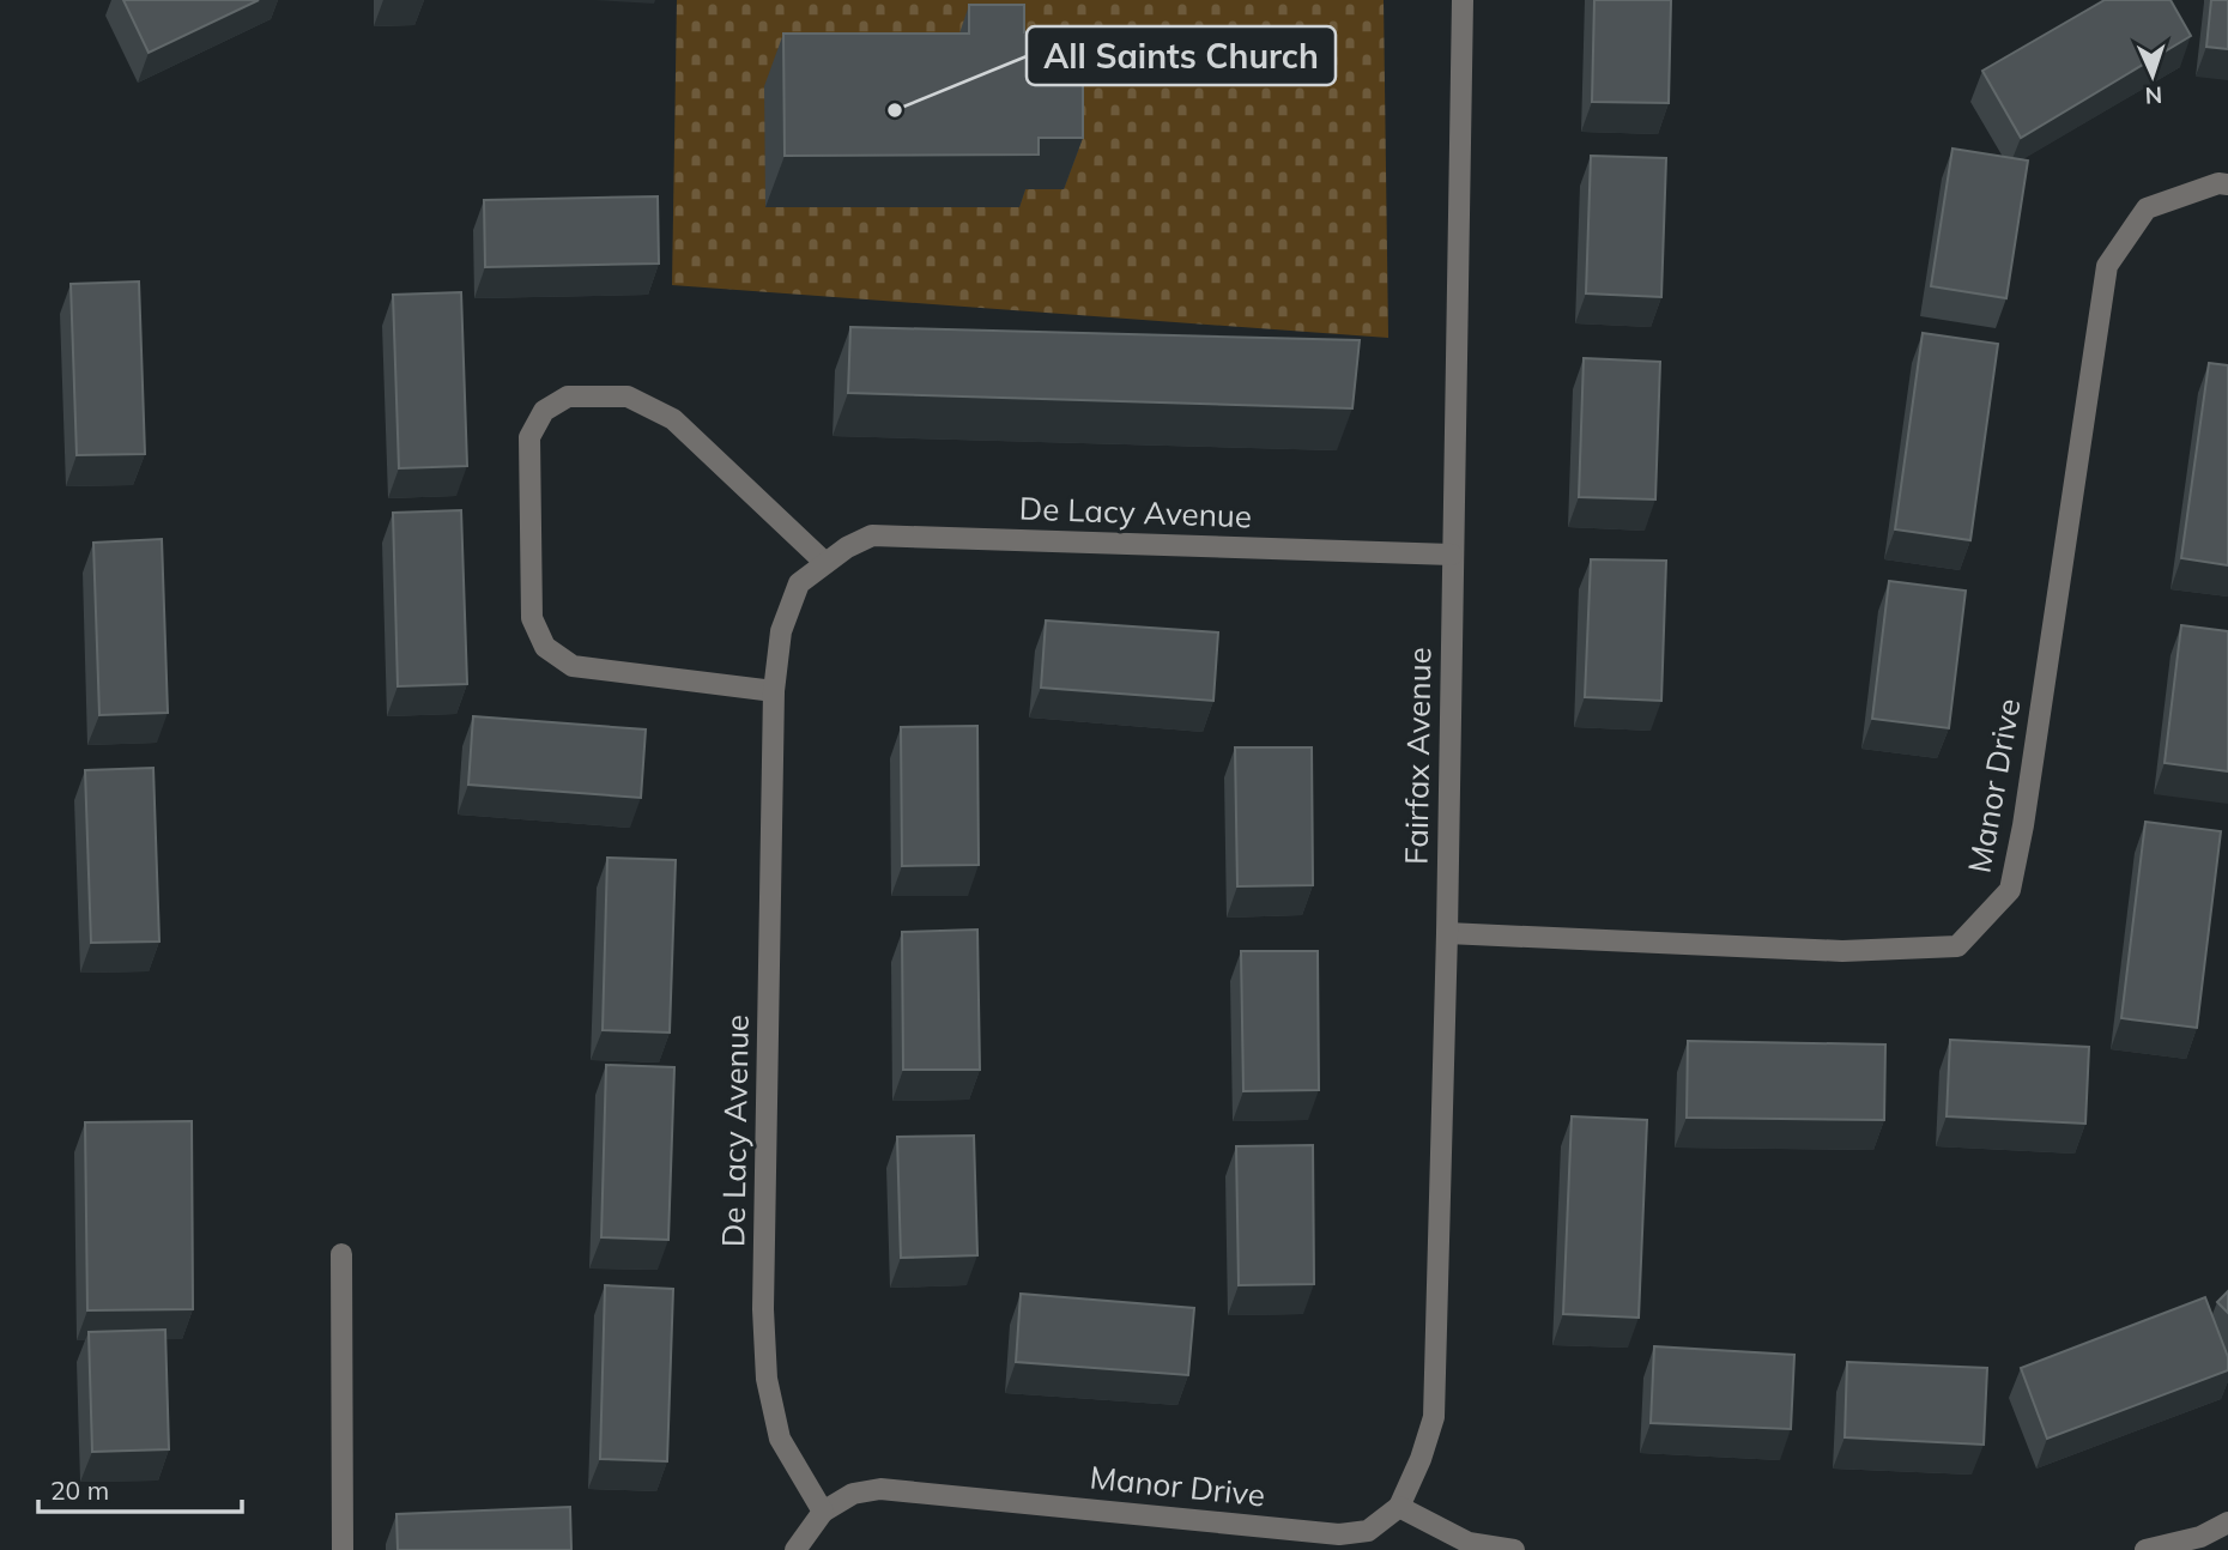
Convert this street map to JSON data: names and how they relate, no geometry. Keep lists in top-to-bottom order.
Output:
{
  "streets": {
    "street": ["De Lacy Avenue", "Fairfax Avenue", "Manor Drive"]
  },
  "crossings": [
    ["De Lacy Avenue", "Fairfax Avenue"],
    ["De Lacy Avenue", "Manor Drive"],
    ["Fairfax Avenue", "Manor Drive"]
  ],
  "places": ["All Saints Church"],
  "scale_bar": "20 m",
  "north": "bottom"
}
